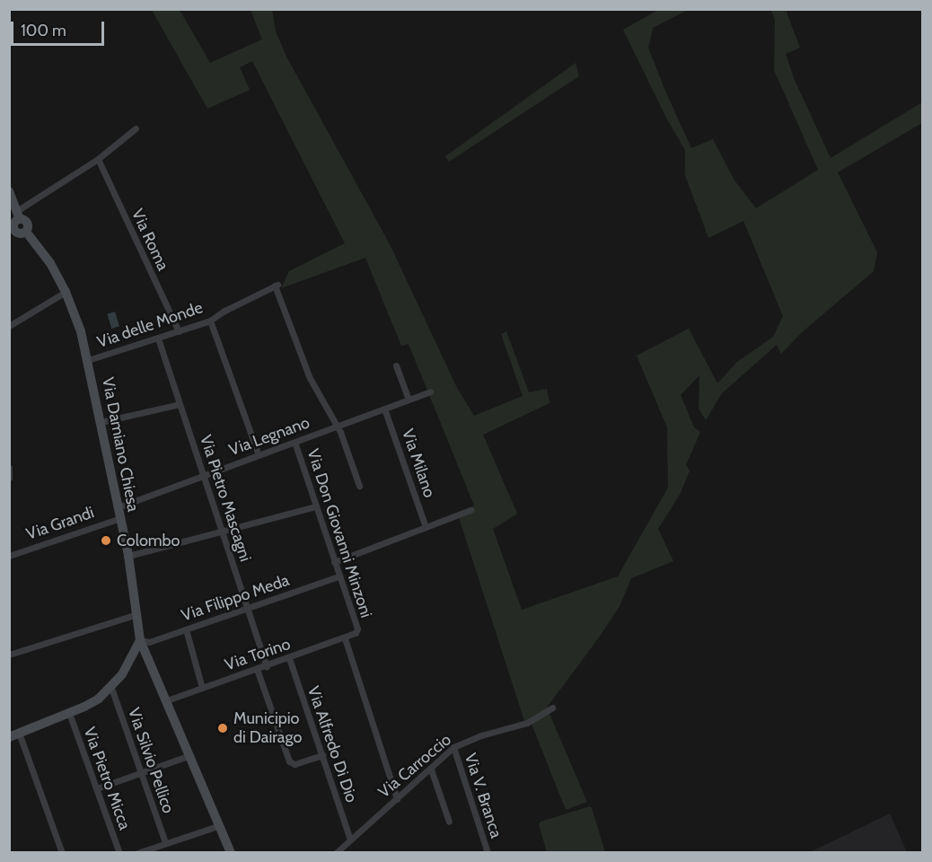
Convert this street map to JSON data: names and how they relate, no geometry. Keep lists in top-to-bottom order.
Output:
{
  "streets": {
    "street": [
      "Via Roma",
      "Via delle Monde",
      "Via Legnano",
      "Via Damiano Chiesa",
      "Via Milano",
      "Via Pietro Mascagni",
      "Via Grandi",
      "Via Don Giovanni Minzoni",
      "Via Filippo Meda",
      "Via Torino",
      "Via Alfredo Di Dio",
      "Via Silvio Pellico",
      "Via Carroccio",
      "Via Pietro Micca",
      "Via V. Branca"
    ]
  },
  "crossings": [
    ["Via Roma", "Via delle Monde"],
    ["Via delle Monde", "Via Legnano"],
    ["Via delle Monde", "Via Damiano Chiesa"],
    ["Via delle Monde", "Via Pietro Mascagni"],
    ["Via Legnano", "Via Damiano Chiesa"],
    ["Via Legnano", "Via Milano"],
    ["Via Legnano", "Via Pietro Mascagni"],
    ["Via Legnano", "Via Don Giovanni Minzoni"],
    ["Via Damiano Chiesa", "Via Grandi"],
    ["Via Damiano Chiesa", "Via Filippo Meda"],
    ["Via Damiano Chiesa", "Via Torino"],
    ["Via Pietro Mascagni", "Via Filippo Meda"],
    ["Via Pietro Mascagni", "Via Torino"],
    ["Via Don Giovanni Minzoni", "Via Filippo Meda"],
    ["Via Don Giovanni Minzoni", "Via Torino"],
    ["Via Torino", "Via Alfredo Di Dio"],
    ["Via Alfredo Di Dio", "Via Carroccio"],
    ["Via Carroccio", "Via V. Branca"]
  ],
  "places": ["Colombo", "Municipio di Dairago"],
  "scale_bar": "100 m"
}
